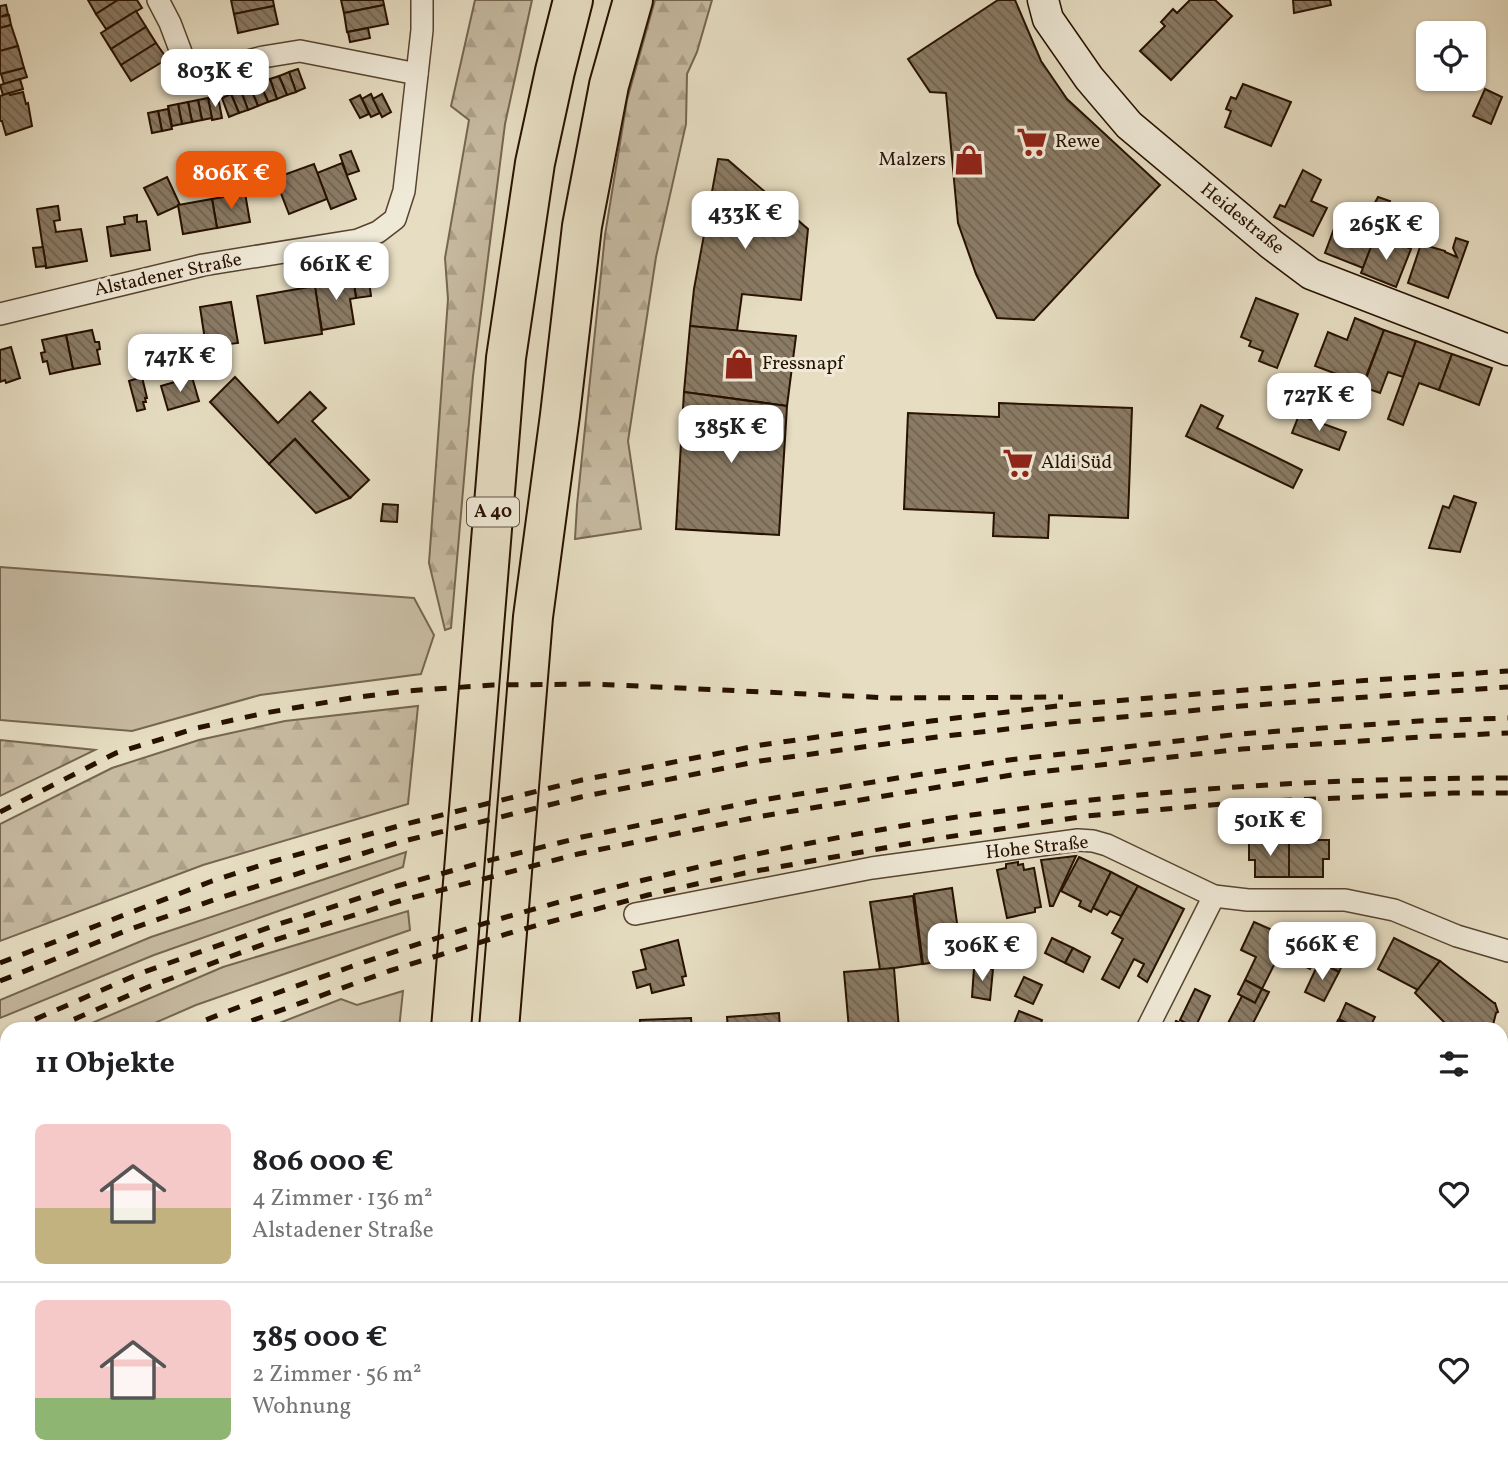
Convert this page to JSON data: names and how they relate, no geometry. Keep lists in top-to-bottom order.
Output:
{
  "streets": {
    "highway": ["A 40"],
    "street": ["Heidestraße", "Alstadener Straße", "Hohe Straße"]
  },
  "places": {
    "supermarket": ["Rewe", "Aldi Süd"],
    "shop": ["Malzers", "Fressnapf"]
  },
  "page": {
    "price": [
      "803K €",
      "806K €",
      "433K €",
      "265K €",
      "661K €",
      "747K €",
      "727K €",
      "385K €",
      "501K €",
      "566K €",
      "306K €"
    ],
    "heading": "11 Objekte",
    "list": [
      {
        "name": "806 000 €",
        "note": "4 Zimmer · 136 m² · Alstadener Straße"
      },
      {
        "name": "385 000 €",
        "note": "2 Zimmer · 56 m² · Wohnung"
      }
    ]
  }
}
